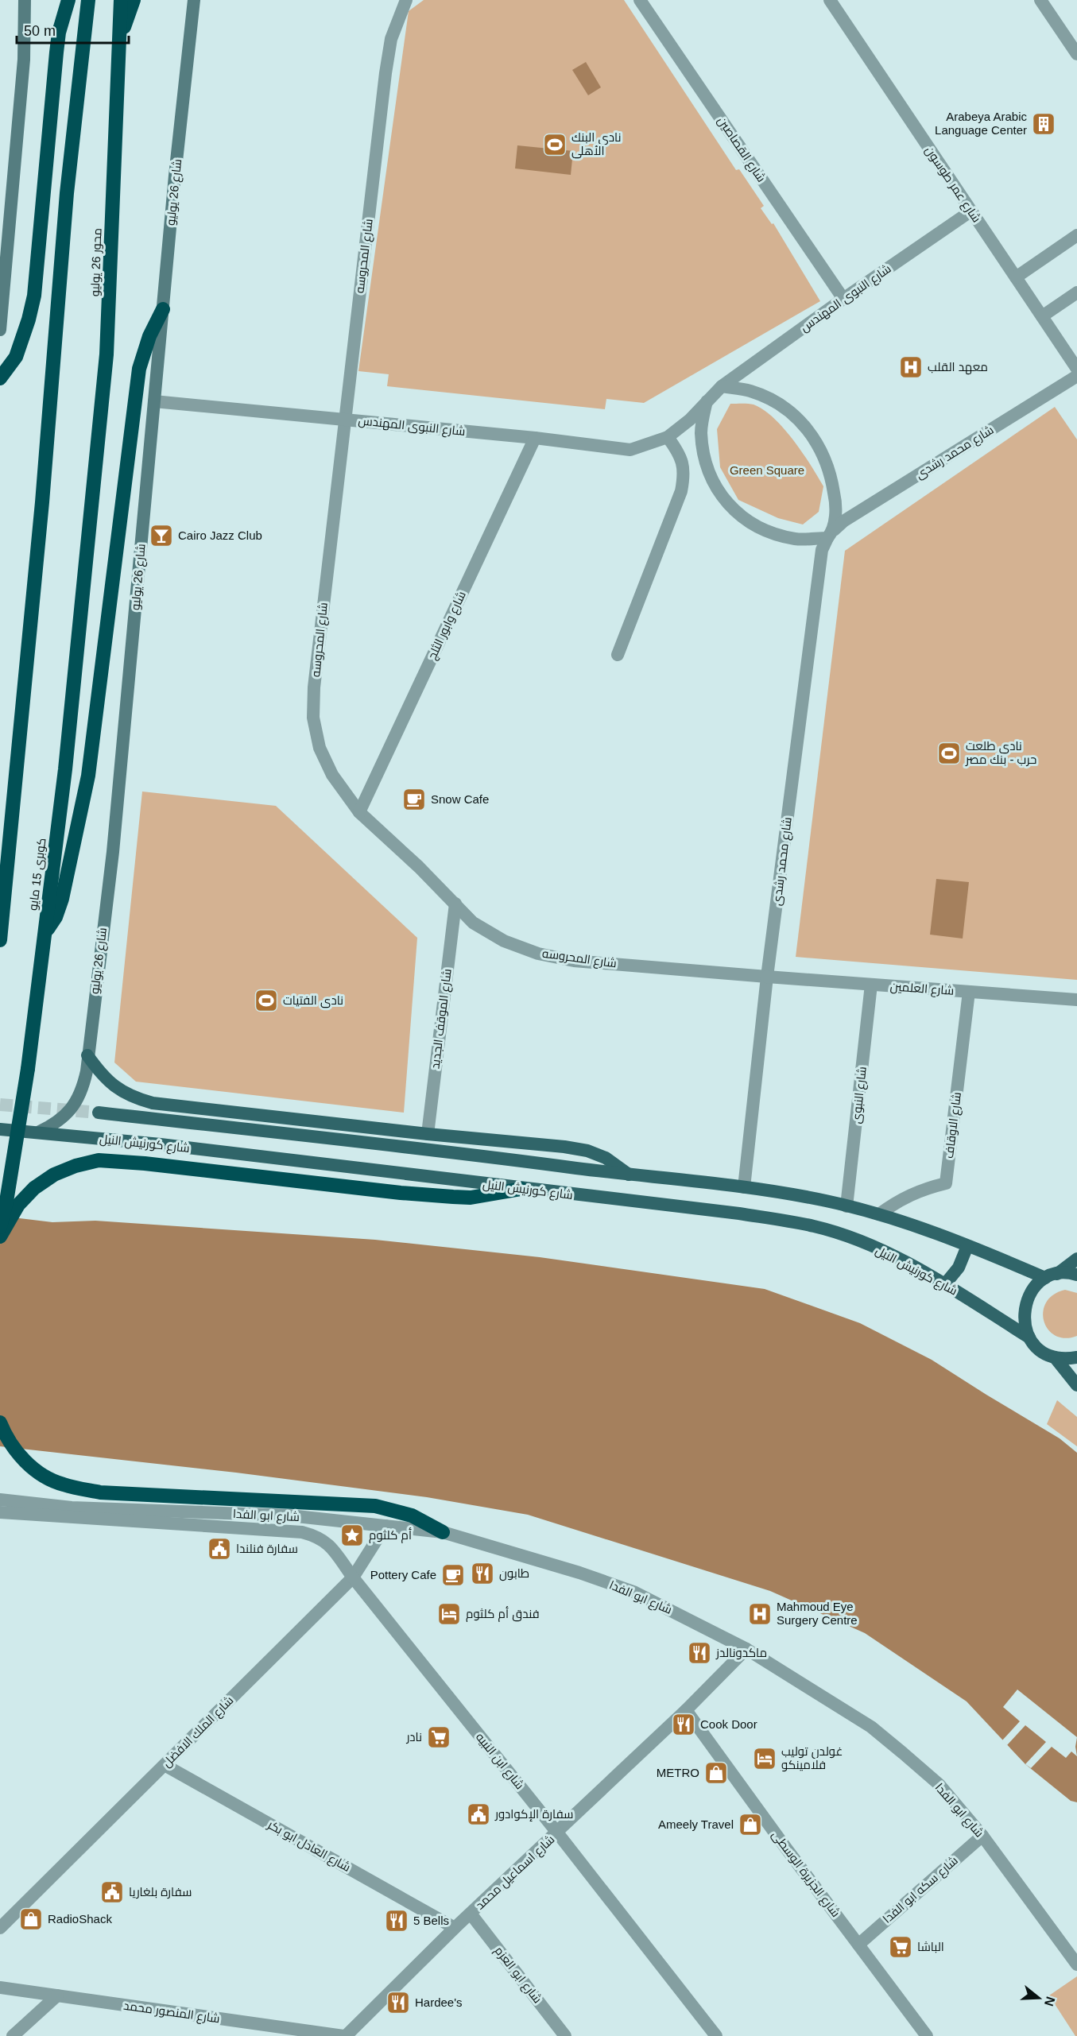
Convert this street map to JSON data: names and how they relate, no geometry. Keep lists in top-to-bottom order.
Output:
{
  "streets": {
    "highway": ["محور 26 يوليو", "كوبرى 15 مايو"],
    "main road": ["شارع 26 يوليو", "شارع كورنيش النيل"],
    "street": [
      "شارع القصاصين",
      "شارع عمر طوسون",
      "شارع المحروسه",
      "شارع النبوى المهندس",
      "شارع محمد رشدى",
      "شارع وابور الثلج",
      "شارع العلمين",
      "شارع الموقف الجديد",
      "شارع النبوى",
      "شارع الاوقاف",
      "شارع ابو الفدا",
      "شارع الملك الافضل",
      "شارع ابن النبيه",
      "شارع العادل ابو بكر",
      "شارع اسماعيل محمد",
      "شارع الجزيرة الوسطى",
      "شارع سكه ابو الفدا",
      "شارع ابو العزم",
      "شارع المنصور محمد"
    ]
  },
  "crossings": [
    ["شارع القصاصين", "شارع النبوى المهندس"],
    ["شارع عمر طوسون", "شارع النبوى المهندس"],
    ["شارع 26 يوليو", "شارع النبوى المهندس"],
    ["شارع 26 يوليو", "شارع كورنيش النيل"],
    ["شارع المحروسه", "شارع النبوى المهندس"],
    ["شارع المحروسه", "شارع محمد رشدى"],
    ["شارع المحروسه", "شارع وابور الثلج"],
    ["شارع المحروسه", "شارع العلمين"],
    ["شارع المحروسه", "شارع الموقف الجديد"],
    ["محور 26 يوليو", "كوبرى 15 مايو"],
    ["شارع النبوى المهندس", "شارع محمد رشدى"],
    ["شارع النبوى المهندس", "شارع وابور الثلج"],
    ["شارع محمد رشدى", "شارع العلمين"],
    ["شارع محمد رشدى", "شارع كورنيش النيل"],
    ["شارع العلمين", "شارع النبوى"],
    ["شارع العلمين", "شارع الاوقاف"],
    ["شارع النبوى", "شارع كورنيش النيل"],
    ["شارع الاوقاف", "شارع كورنيش النيل"],
    ["شارع ابو الفدا", "شارع الملك الافضل"],
    ["شارع ابو الفدا", "شارع ابن النبيه"],
    ["شارع ابو الفدا", "شارع اسماعيل محمد"],
    ["شارع ابو الفدا", "شارع سكه ابو الفدا"],
    ["شارع الملك الافضل", "شارع ابن النبيه"],
    ["شارع الملك الافضل", "شارع العادل ابو بكر"],
    ["شارع ابن النبيه", "شارع اسماعيل محمد"],
    ["شارع العادل ابو بكر", "شارع اسماعيل محمد"],
    ["شارع اسماعيل محمد", "شارع الجزيرة الوسطى"],
    ["شارع اسماعيل محمد", "شارع ابو العزم"],
    ["شارع اسماعيل محمد", "شارع المنصور محمد"],
    ["شارع الجزيرة الوسطى", "شارع سكه ابو الفدا"]
  ],
  "parks": ["Green Square"],
  "places": {
    "building": ["Arabeya Arabic Language Center"],
    "sports": ["نادى البنك الأهلى", "نادى طلعت حرب - بنك مصر", "نادى الفتيات"],
    "hospital": ["معهد القلب", "Mahmoud Eye Surgery Centre"],
    "bar": ["Cairo Jazz Club"],
    "cafe": ["Snow Cafe", "Pottery Cafe"],
    "place": ["أم كلثوم"],
    "public building": ["سفارة فنلندا", "سفارة الإكوادور", "سفارة بلغاريا"],
    "restaurant": [
      "طابون",
      "ماكدونالدز",
      "Cook Door",
      "5 Bells",
      "Hardee's"
    ],
    "hotel": ["فندق أم كلثوم", "غولدن توليب فلامينكو"],
    "supermarket": ["نادر", "الباشا"],
    "shop": ["METRO", "Ameely Travel", "RadioShack"]
  },
  "scale_bar": "50 m",
  "north": "right"
}
